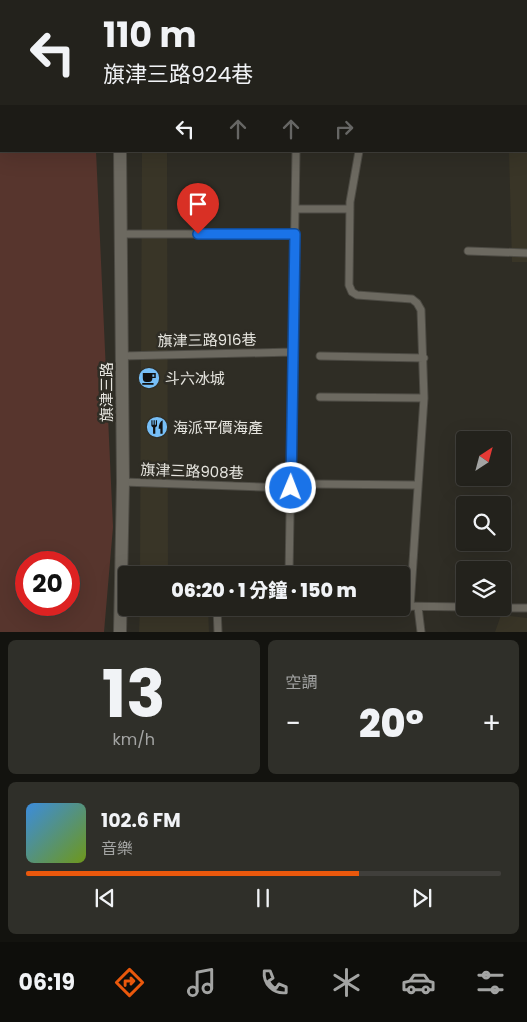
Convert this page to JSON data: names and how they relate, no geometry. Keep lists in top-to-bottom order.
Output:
{
  "streets": {
    "street": ["旗津三路"],
    "lane": ["旗津三路916巷", "旗津三路908巷"]
  },
  "crossings": [
    ["旗津三路916巷", "旗津三路"],
    ["旗津三路", "旗津三路908巷"]
  ],
  "places": {
    "cafe": ["斗六冰城"],
    "restaurant": ["海派平價海產"]
  },
  "north": "top right",
  "page": {
    "turn": ["110 m", "旗津三路924巷"],
    "limit": "20",
    "trip": "06:20 · 1 分鐘 · 150 m",
    "tile": [
      ["13", "km/h"],
      "空調"
    ],
    "heat": ["−", "20°", "+"],
    "song": ["102.6 FM", "音樂"],
    "tabs": "06:19"
  }
}
